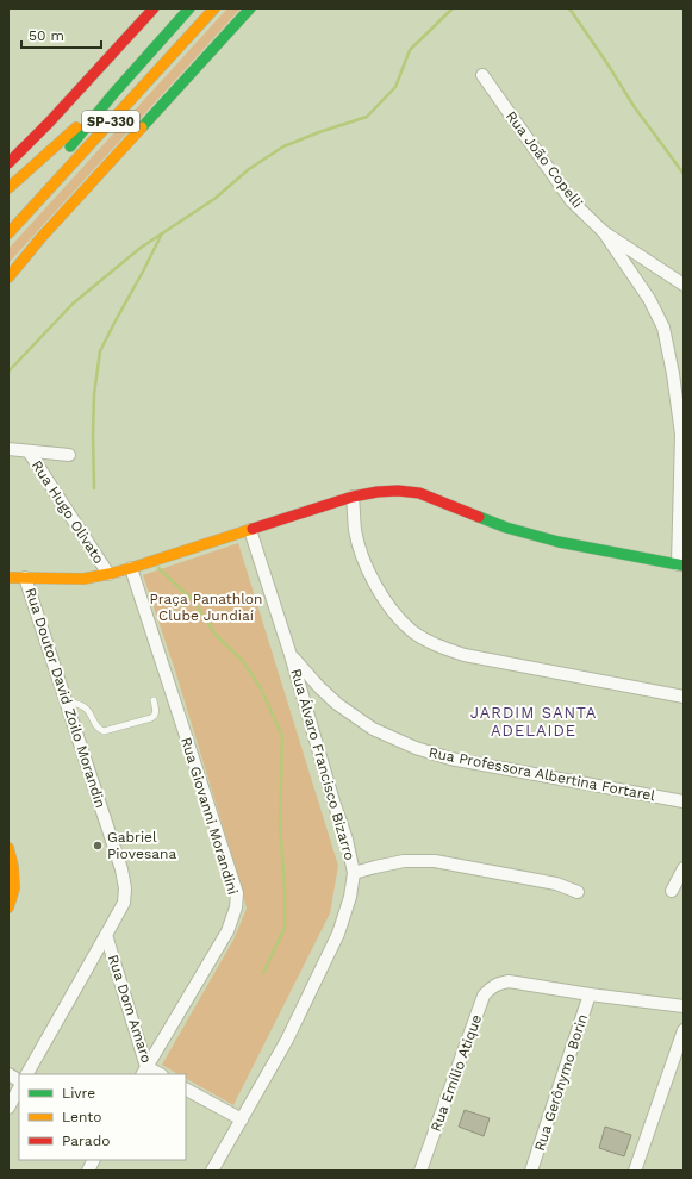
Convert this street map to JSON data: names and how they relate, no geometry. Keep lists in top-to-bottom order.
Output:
{
  "streets": {
    "main road": ["SP-330"],
    "street": [
      "Rua João Copelli",
      "Rua Hugo Olivato",
      "Rua Doutor David Zoilo Morandin",
      "Rua Álvaro Francisco Bizarro",
      "Rua Professora Albertina Fortarel",
      "Rua Giovanni Morandini",
      "Rua Dom Amaro",
      "Rua Emílio Atique",
      "Rua Gerônymo Borin"
    ]
  },
  "crossings": [
    ["Rua Doutor David Zoilo Morandin", "Rua Dom Amaro"],
    ["Rua Álvaro Francisco Bizarro", "Rua Professora Albertina Fortarel"],
    ["Rua Giovanni Morandini", "Rua Dom Amaro"],
    ["Rua Emílio Atique", "Rua Gerônymo Borin"]
  ],
  "districts": ["JARDIM SANTA ADELAIDE"],
  "parks": ["Praça Panathlon Clube Jundiaí"],
  "places": ["Gabriel Piovesana"],
  "legend": ["Livre", "Lento", "Parado"],
  "scale_bar": "50 m"
}
